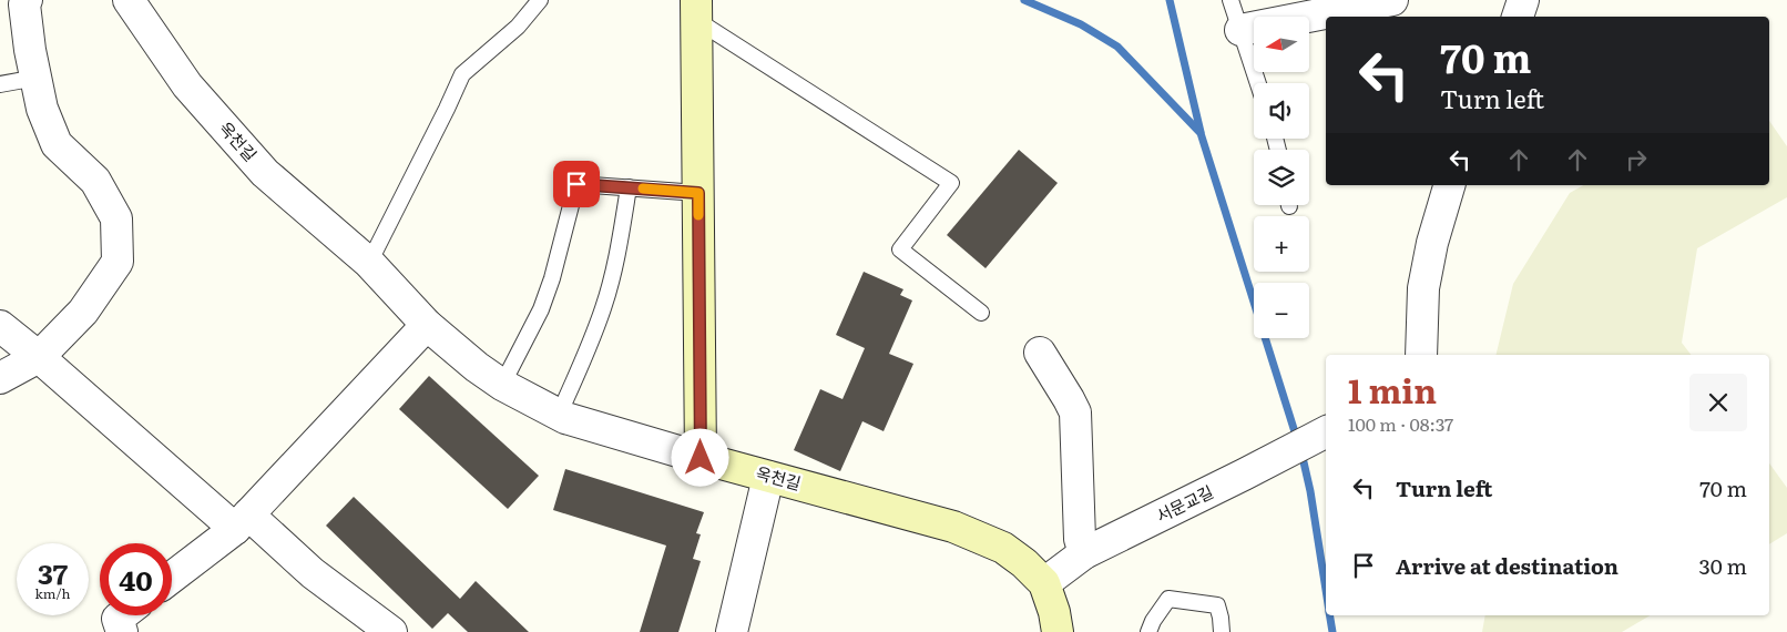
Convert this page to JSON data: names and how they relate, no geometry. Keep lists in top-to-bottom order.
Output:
{
  "streets": {
    "street": ["옥천길", "서문교길"]
  },
  "crossings": [
    ["옥천길", "서문교길"]
  ],
  "north": "left",
  "page": {
    "map_buttons": ["+", "−"],
    "turn": ["70 m", "Turn left"],
    "heading": ["1 min", "100 m · 08:37"],
    "list": [
      {
        "name": "Turn left",
        "value": "70 m"
      },
      {
        "name": "Arrive at destination",
        "value": "30 m"
      }
    ],
    "speed": "37 km/h",
    "limit": "40"
  }
}
